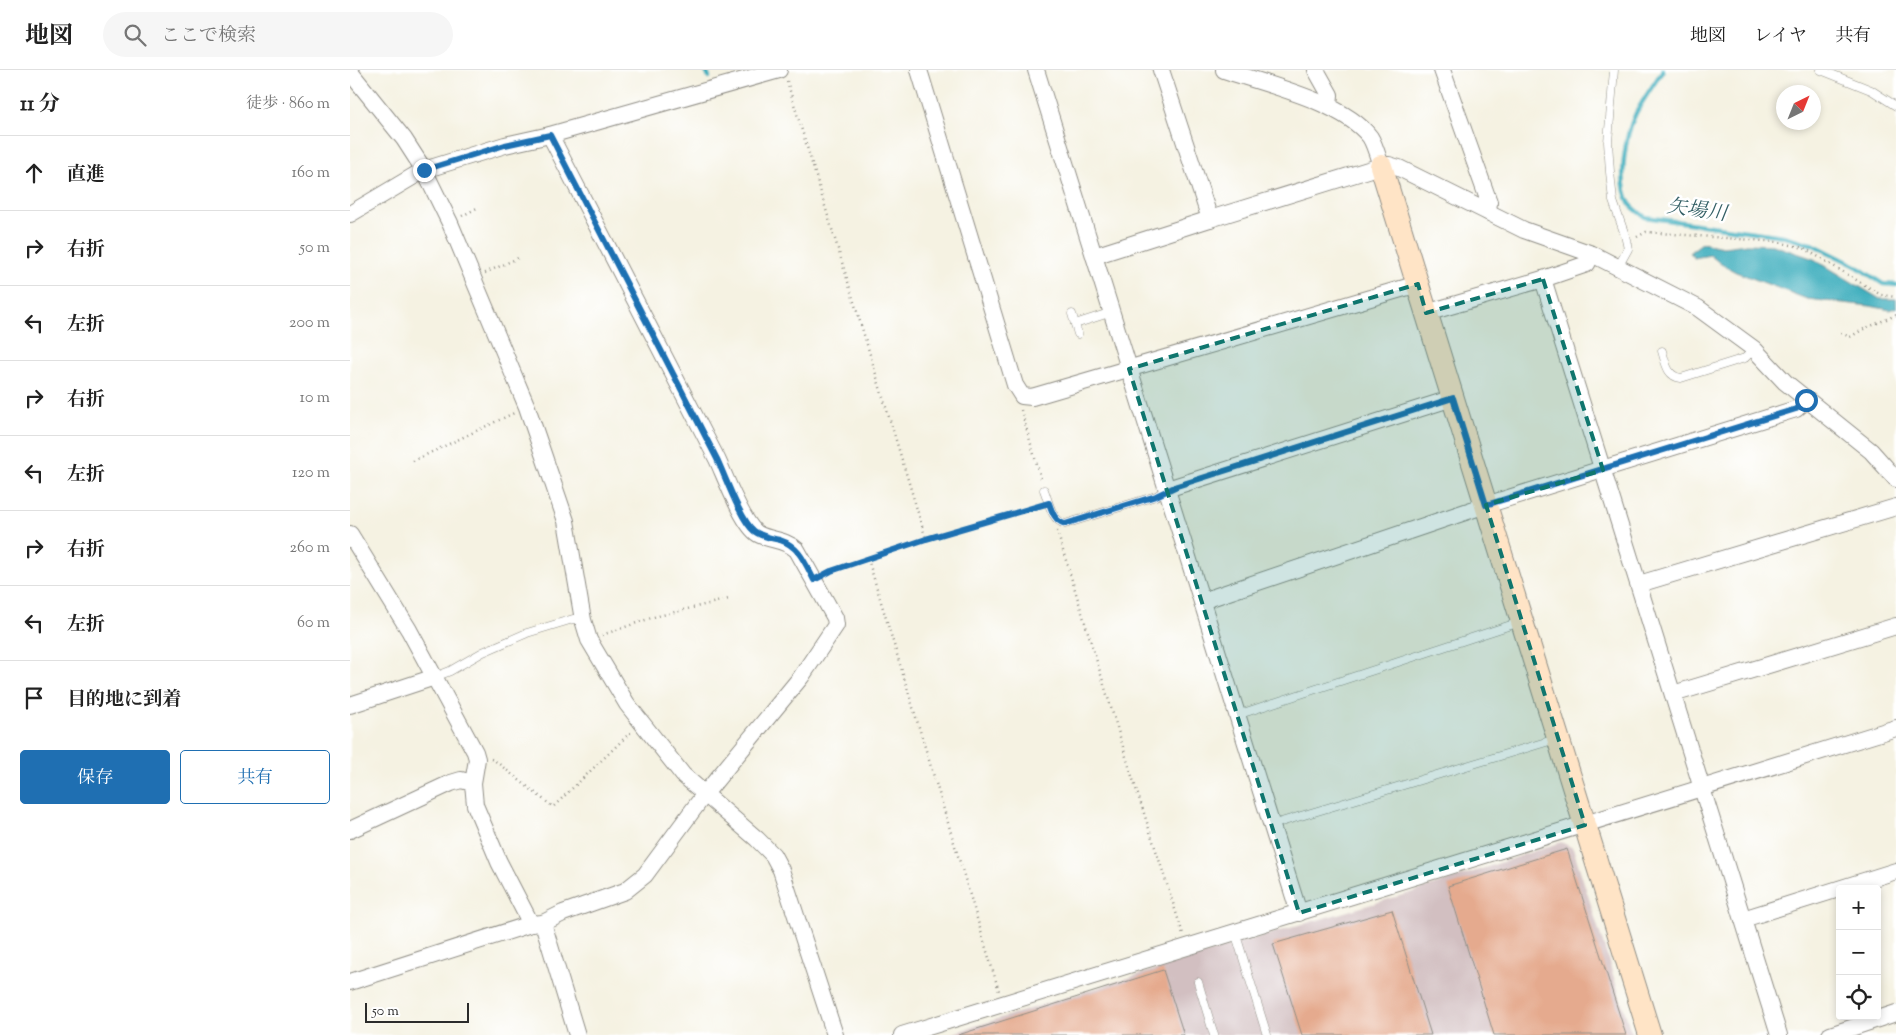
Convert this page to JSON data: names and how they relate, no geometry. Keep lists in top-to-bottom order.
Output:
{
  "water": ["矢場川"],
  "scale_bar": "50 m",
  "north": "top right",
  "page": {
    "header": "地図",
    "search": "ここで検索",
    "nav": ["地図", "レイヤ", "共有"],
    "heading": ["11 分", "徒歩 · 860 m"],
    "list": [
      ["直進", "160 m"],
      ["右折", "50 m"],
      ["左折", "200 m"],
      ["右折", "10 m"],
      ["左折", "120 m"],
      ["右折", "260 m"],
      ["左折", "60 m"],
      "目的地に到着"
    ],
    "buttons": ["保存", "共有"],
    "map_buttons": ["+", "−"],
    "scale": "50 m"
  }
}
